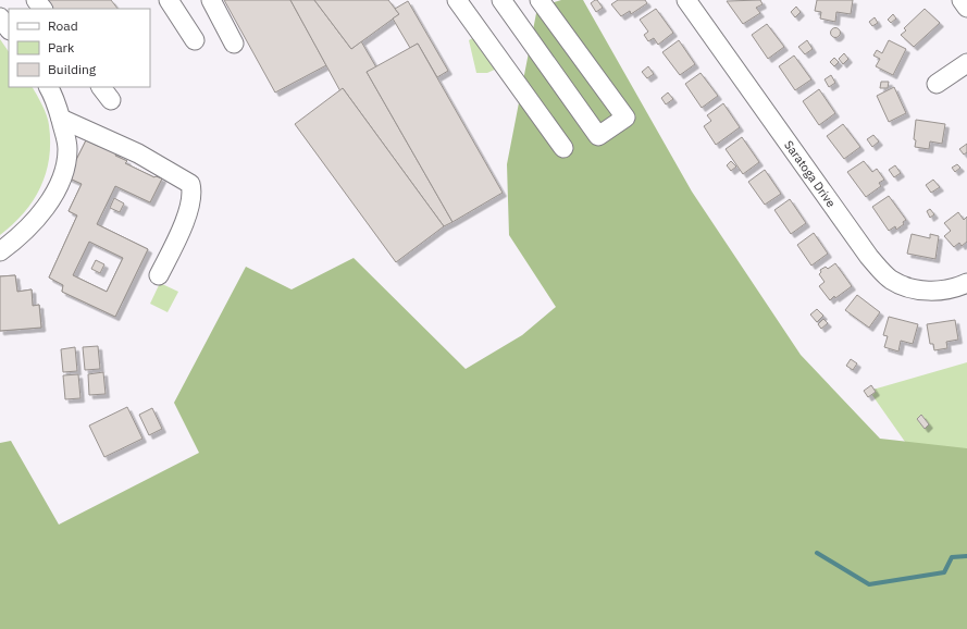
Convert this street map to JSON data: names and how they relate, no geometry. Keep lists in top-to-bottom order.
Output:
{
  "streets": {
    "street": ["Saratoga Drive"]
  },
  "legend": ["Road", "Park", "Building"]
}
